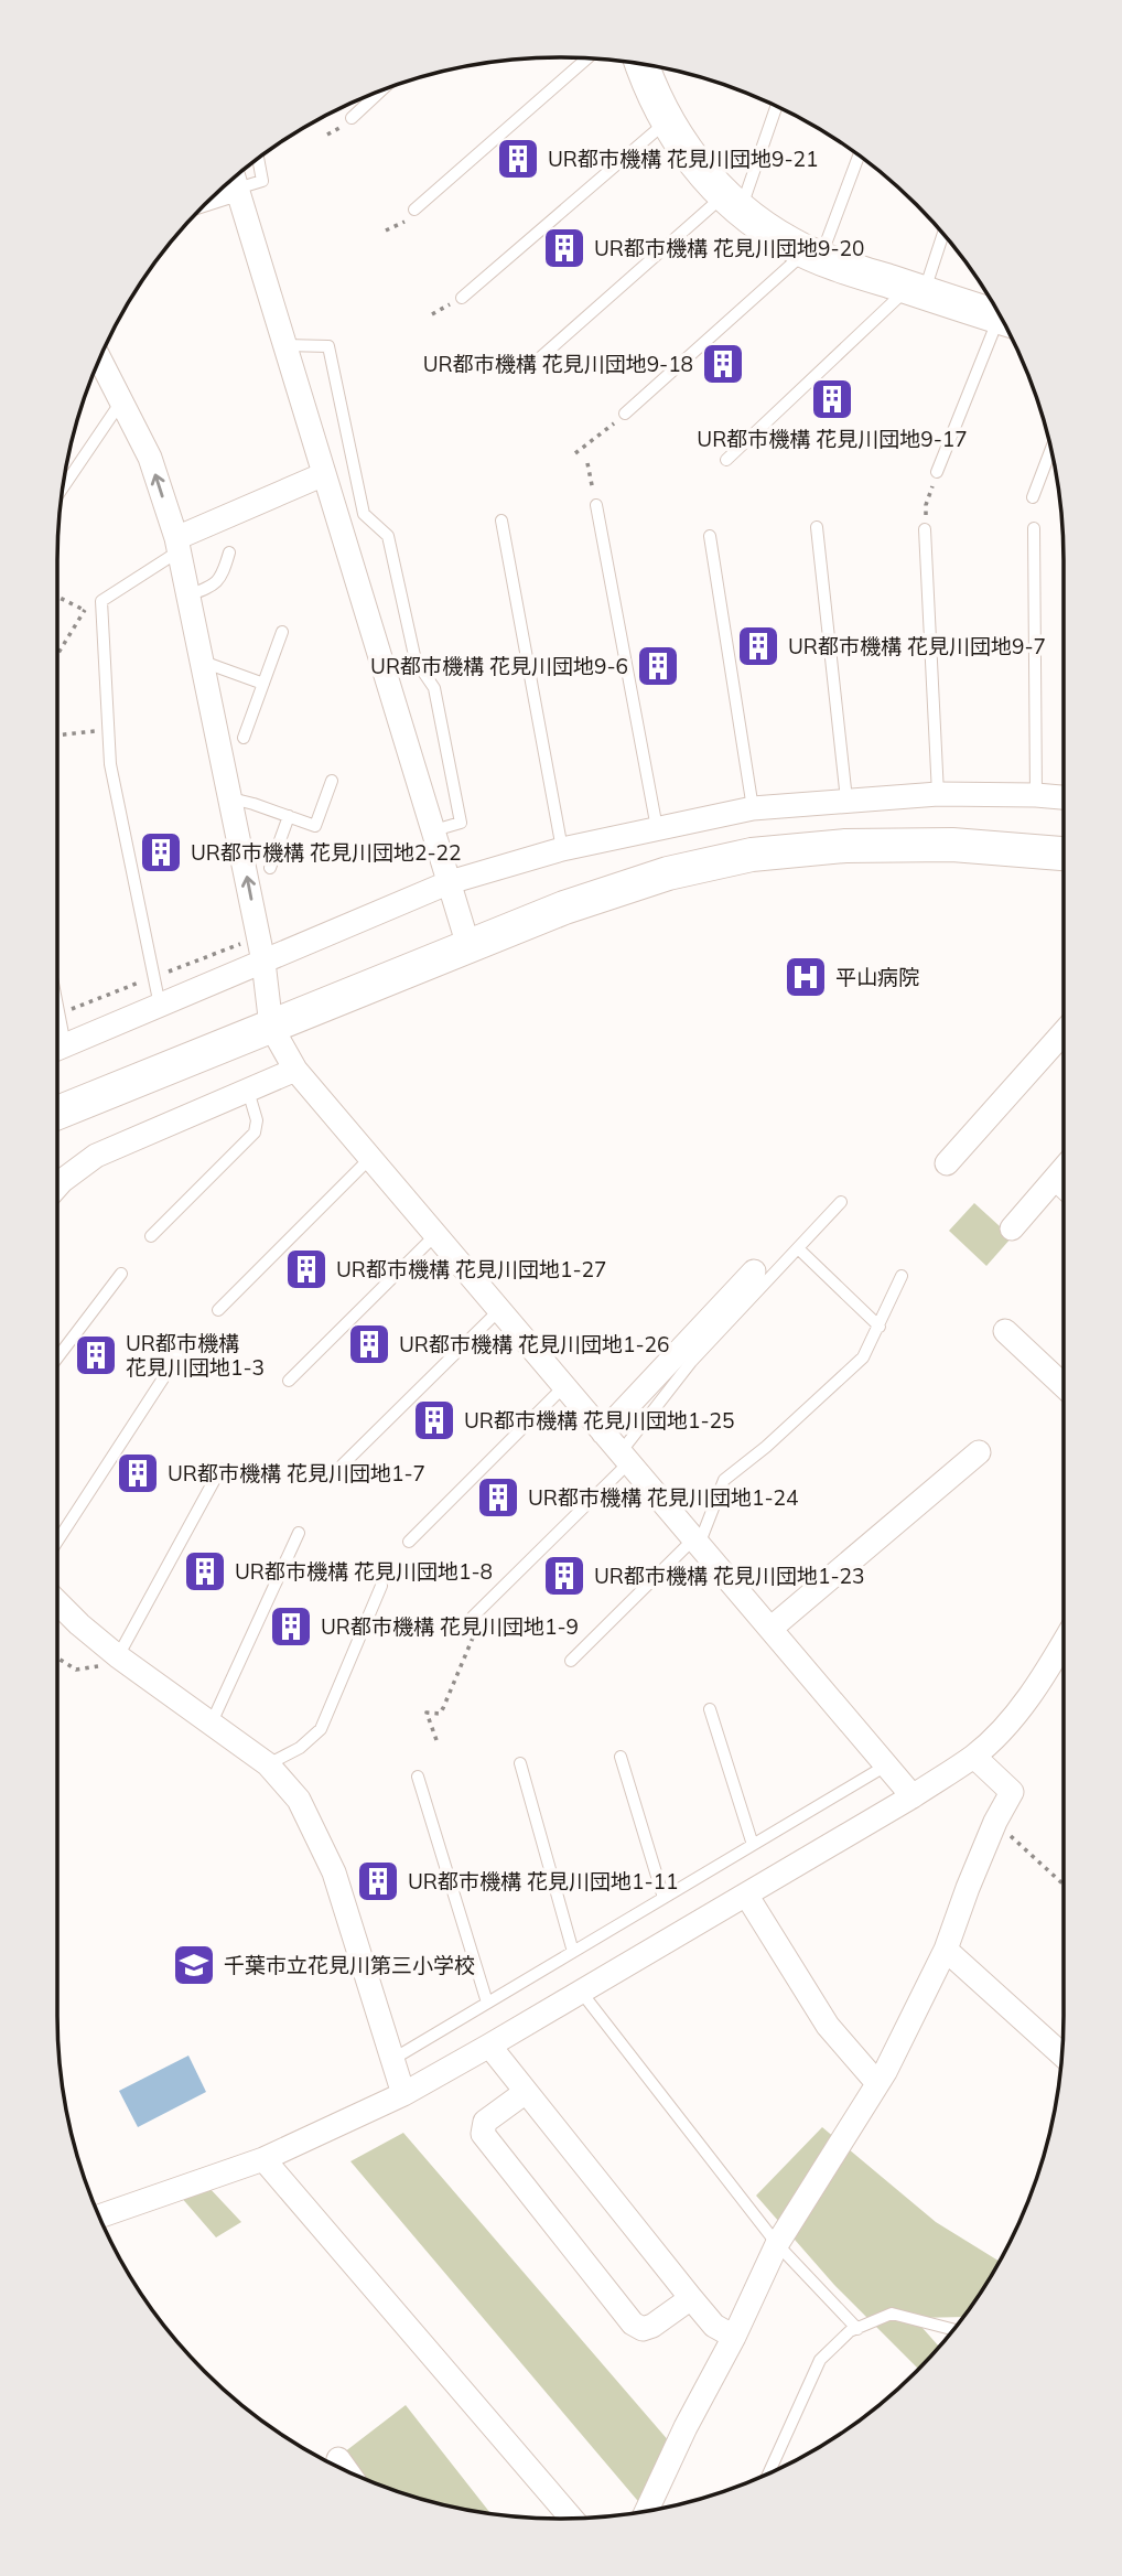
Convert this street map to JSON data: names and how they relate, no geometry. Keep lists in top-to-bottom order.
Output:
{
  "places": {
    "building": [
      "UR都市機構 花見川団地9-21",
      "UR都市機構 花見川団地9-20",
      "UR都市機構 花見川団地9-18",
      "UR都市機構 花見川団地9-17",
      "UR都市機構 花見川団地9-7",
      "UR都市機構 花見川団地9-6",
      "UR都市機構 花見川団地2-22",
      "UR都市機構 花見川団地1-27",
      "UR都市機構 花見川団地1-26",
      "UR都市機構 花見川団地1-3",
      "UR都市機構 花見川団地1-25",
      "UR都市機構 花見川団地1-7",
      "UR都市機構 花見川団地1-24",
      "UR都市機構 花見川団地1-8",
      "UR都市機構 花見川団地1-23",
      "UR都市機構 花見川団地1-9",
      "UR都市機構 花見川団地1-11"
    ],
    "hospital": ["平山病院"],
    "school or university": ["千葉市立花見川第三小学校"]
  }
}
